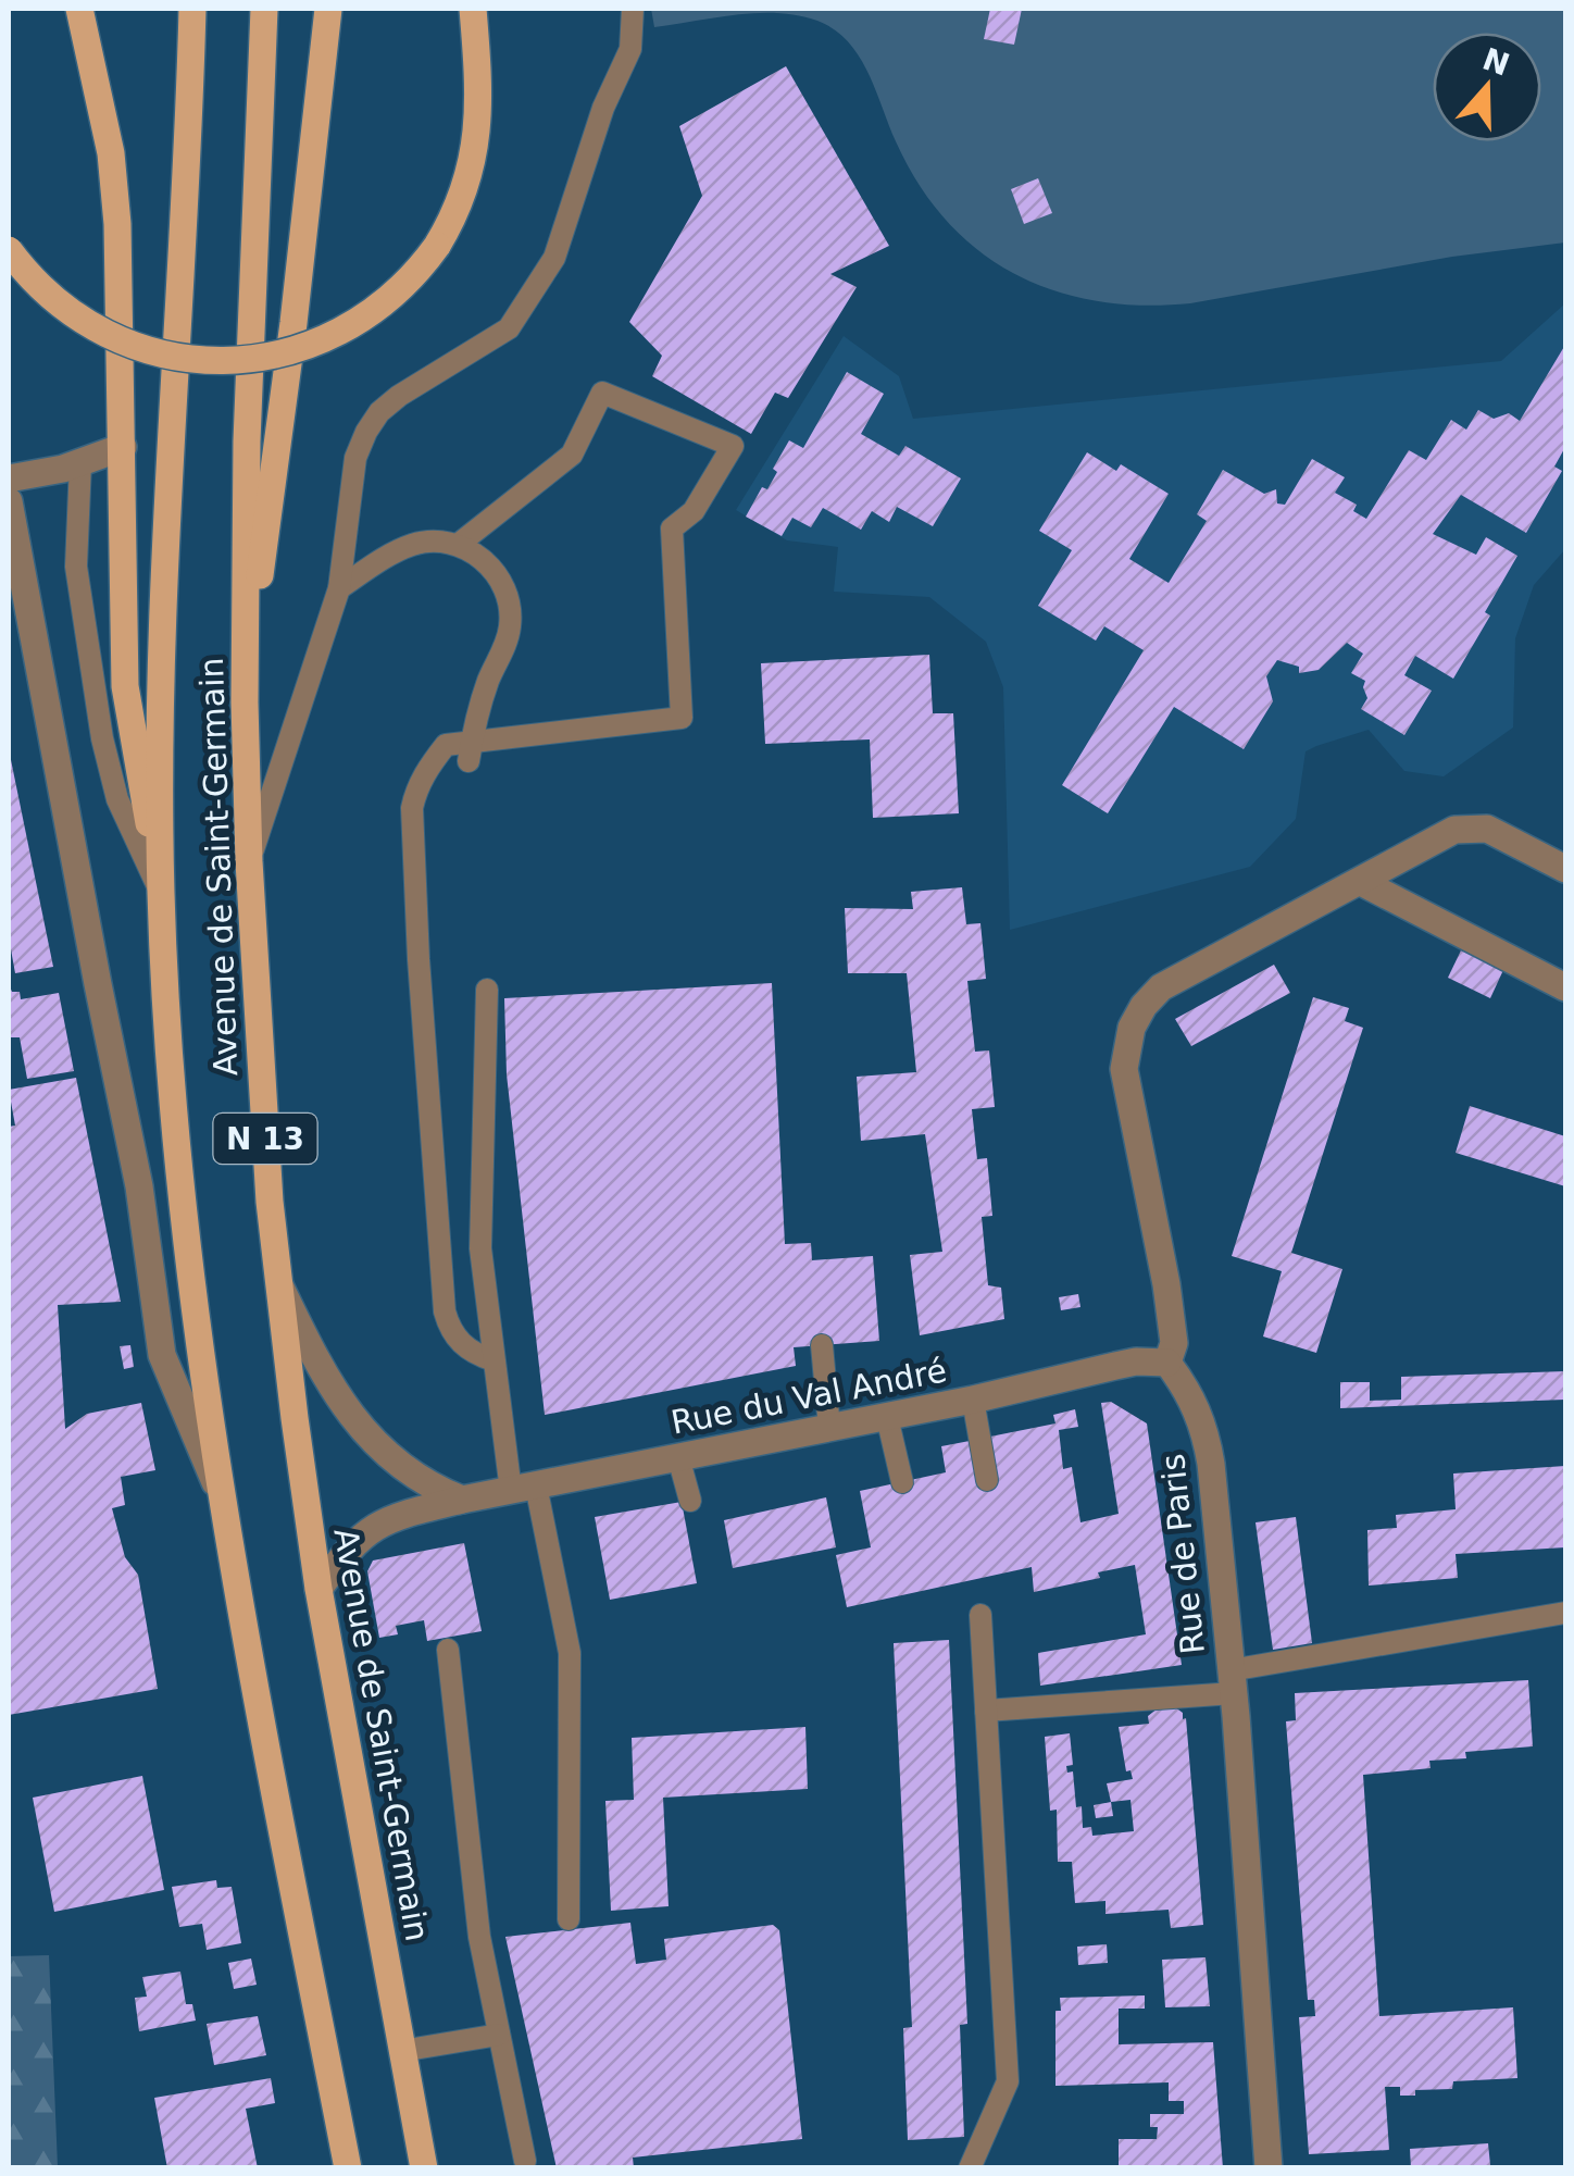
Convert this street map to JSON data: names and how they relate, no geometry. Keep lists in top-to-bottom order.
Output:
{
  "streets": {
    "main road": ["Avenue de Saint-Germain", "N 13"],
    "street": ["Rue du Val André", "Rue de Paris"]
  },
  "crossings": [
    ["Avenue de Saint-Germain", "Rue du Val André"],
    ["Rue du Val André", "Rue de Paris"]
  ],
  "north": "top"
}
